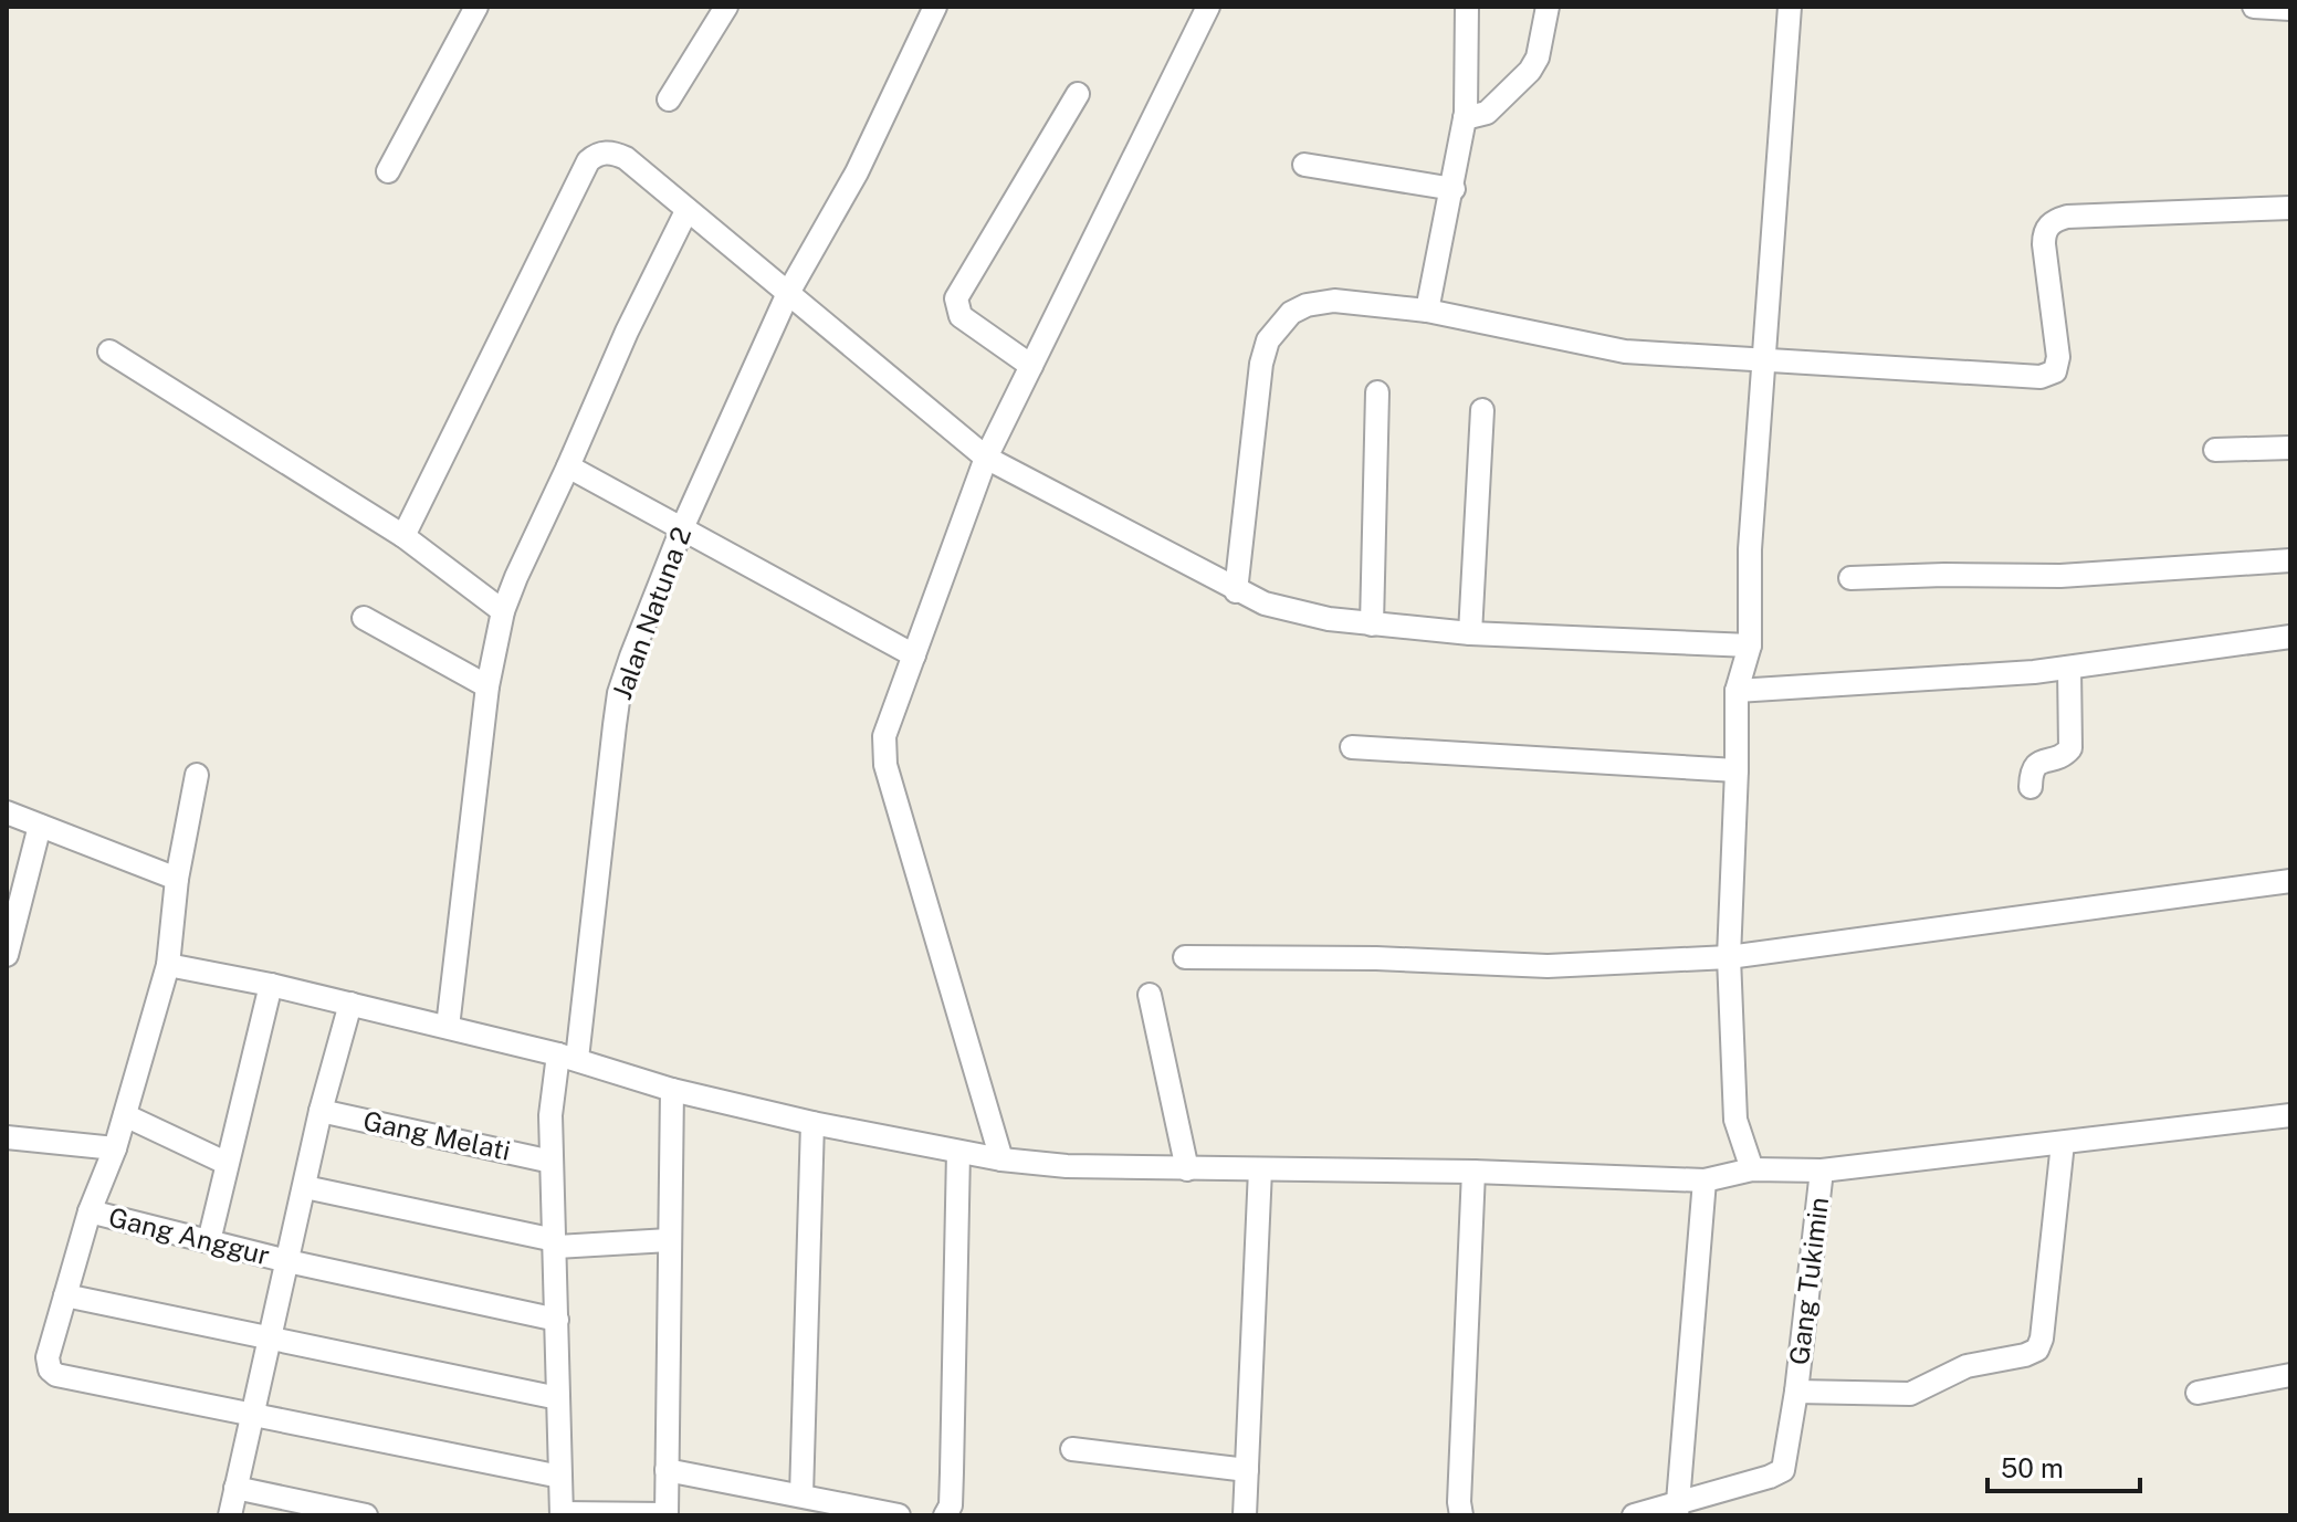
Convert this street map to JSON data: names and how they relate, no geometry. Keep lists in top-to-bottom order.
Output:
{
  "streets": {
    "street": [
      "Jalan Natuna 2",
      "Gang Melati",
      "Gang Anggur",
      "Gang Tukimin"
    ]
  },
  "crossings": [
    ["Jalan Natuna 2", "Gang Melati"],
    ["Jalan Natuna 2", "Gang Anggur"]
  ],
  "scale_bar": "50 m"
}
